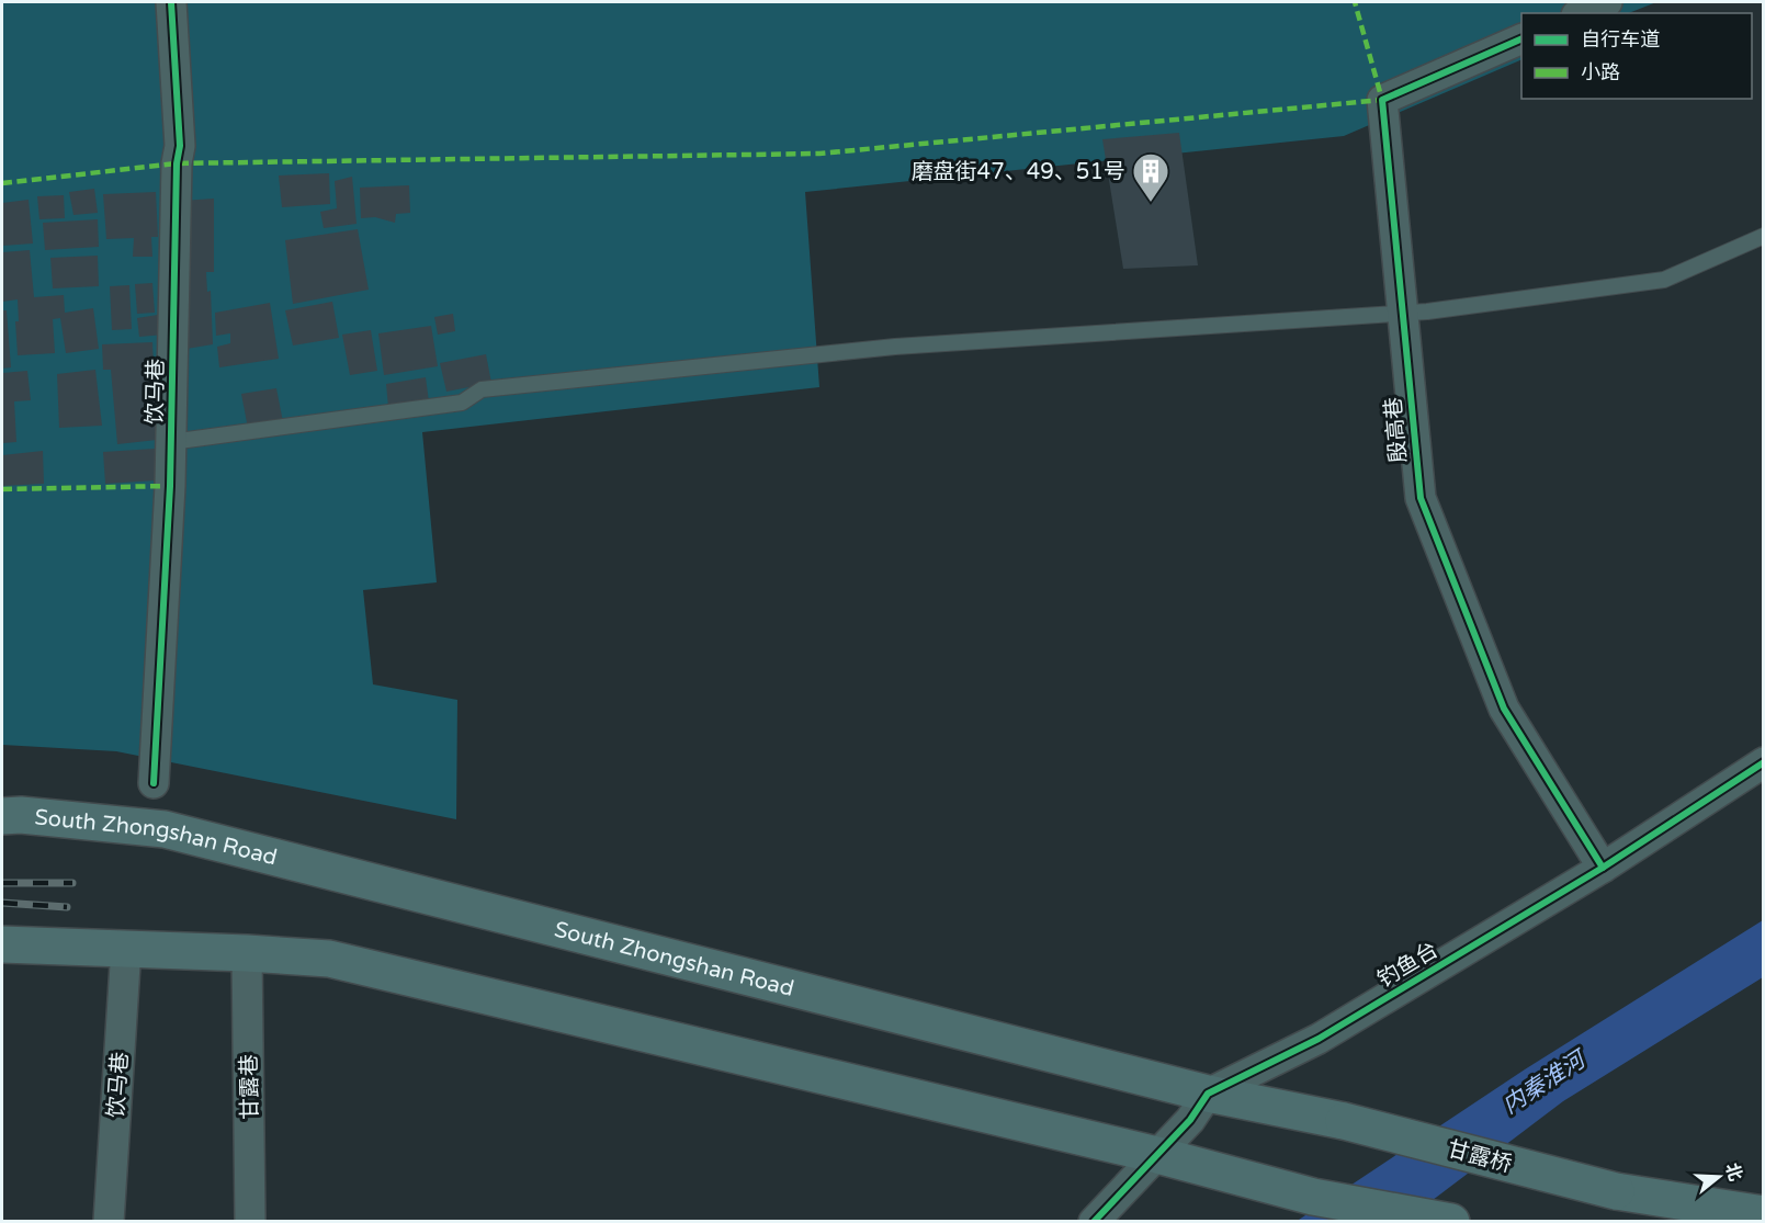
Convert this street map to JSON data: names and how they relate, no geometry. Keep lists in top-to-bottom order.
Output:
{
  "streets": {
    "main road": ["South Zhongshan Road", "甘露桥"],
    "street": [
      "饮马巷",
      "殷高巷",
      "钓鱼台",
      "甘露巷"
    ]
  },
  "crossings": [
    ["殷高巷", "钓鱼台"],
    ["South Zhongshan Road", "钓鱼台"],
    ["South Zhongshan Road", "甘露桥"]
  ],
  "water": ["内秦淮河"],
  "places": {
    "building": ["磨盘街47、49、51号"]
  },
  "legend": ["自行车道", "小路"],
  "north": "right"
}
